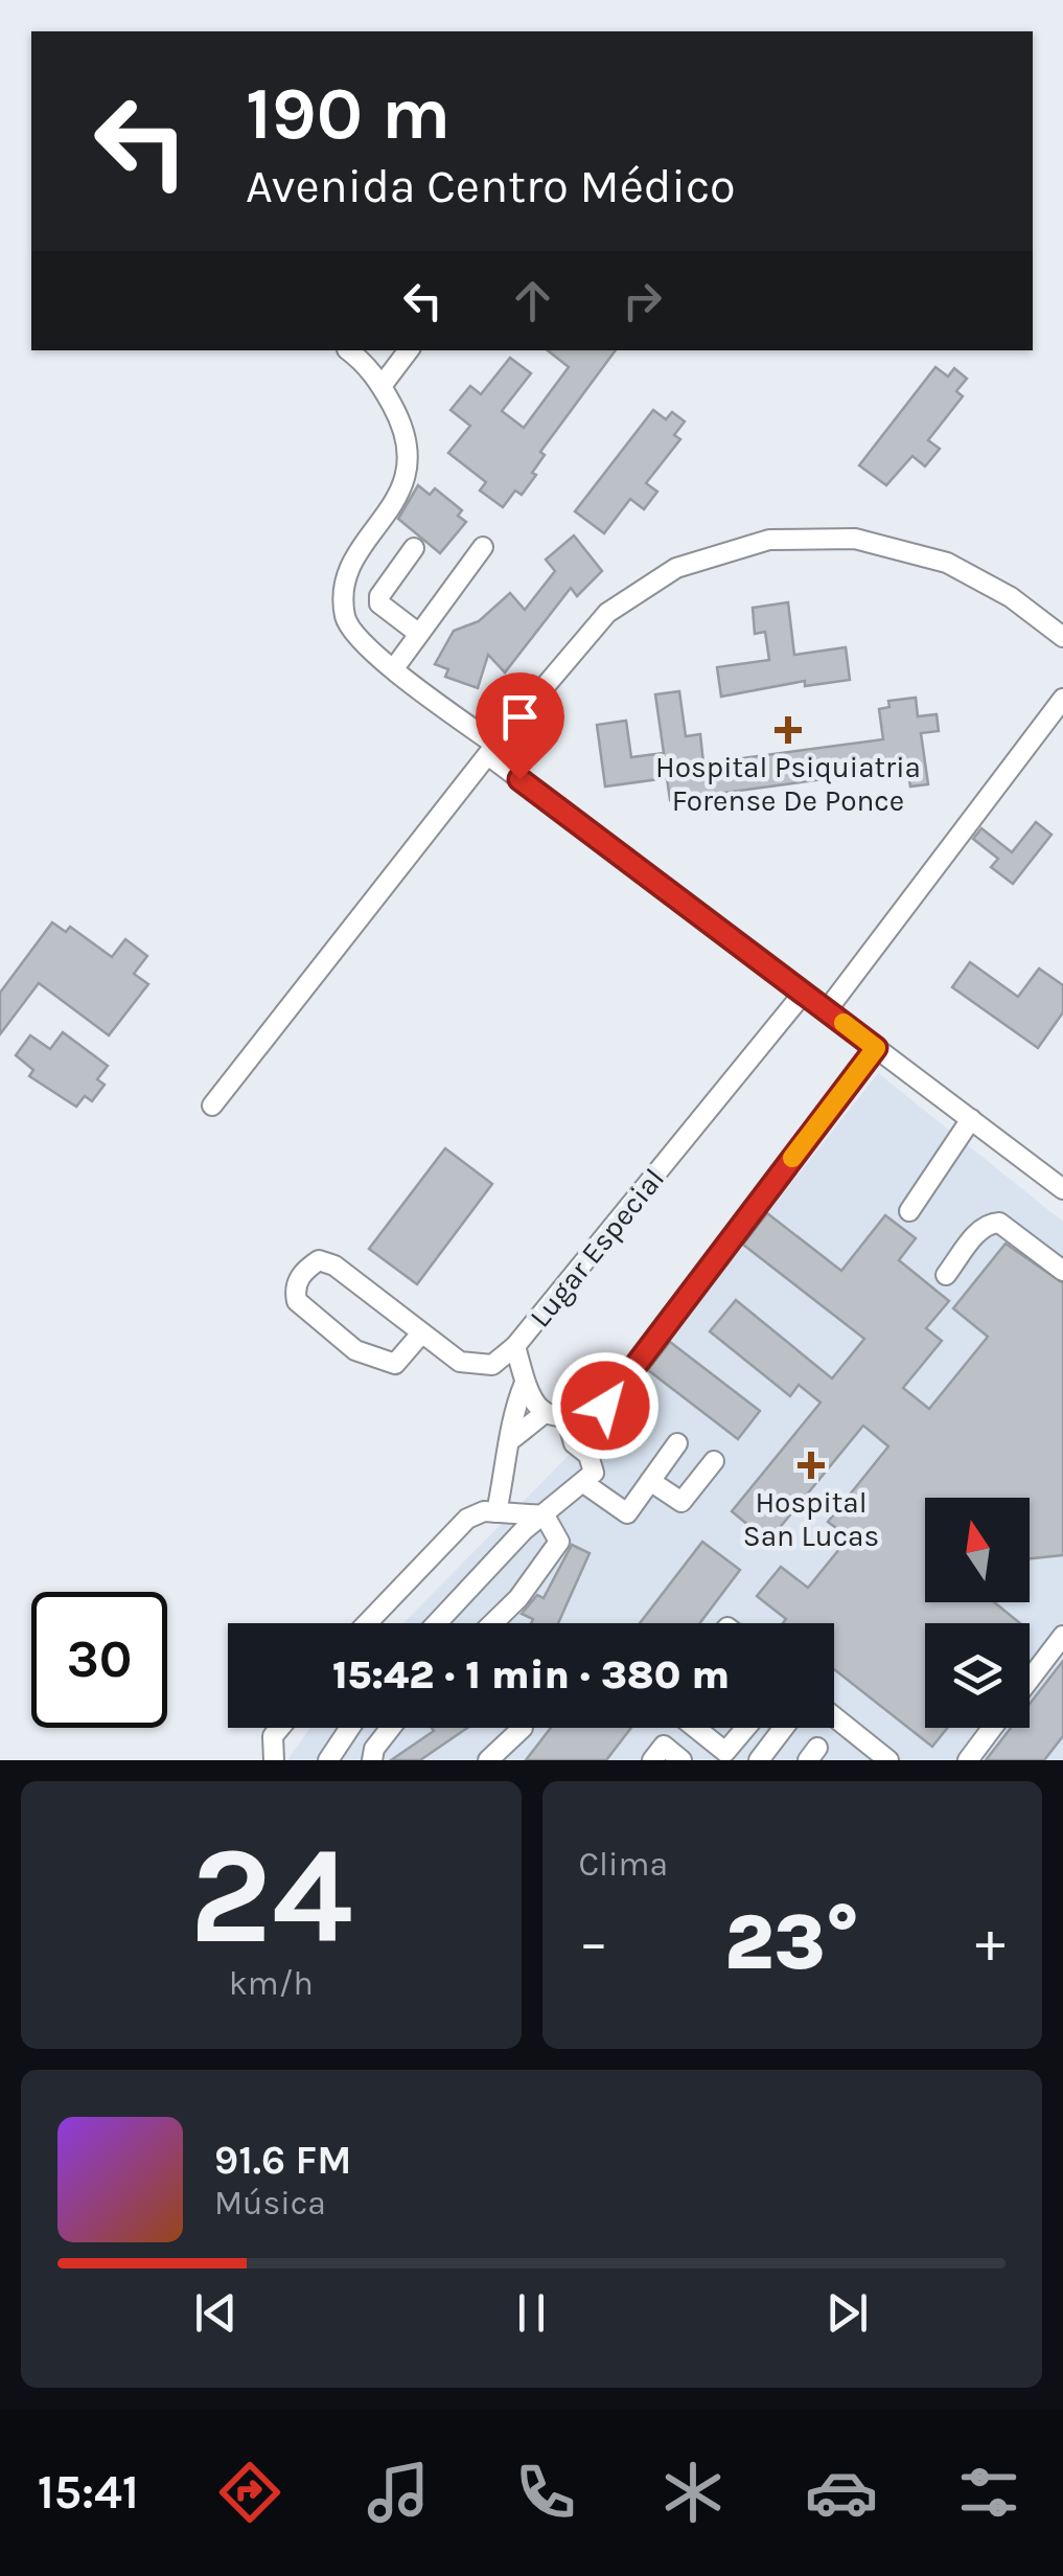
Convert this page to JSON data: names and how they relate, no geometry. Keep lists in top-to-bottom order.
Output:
{
  "streets": {
    "street": ["Lugar Especial"]
  },
  "places": {
    "health": ["Hospital Psiquiatria Forense De Ponce", "Hospital San Lucas"]
  },
  "north": "top",
  "page": {
    "turn": ["190 m", "Avenida Centro Médico"],
    "limit": "30",
    "trip": "15:42 · 1 min · 380 m",
    "tile": [
      ["24", "km/h"],
      "Clima"
    ],
    "heat": ["−", "23°", "+"],
    "song": ["91.6 FM", "Música"],
    "tabs": "15:41"
  }
}
